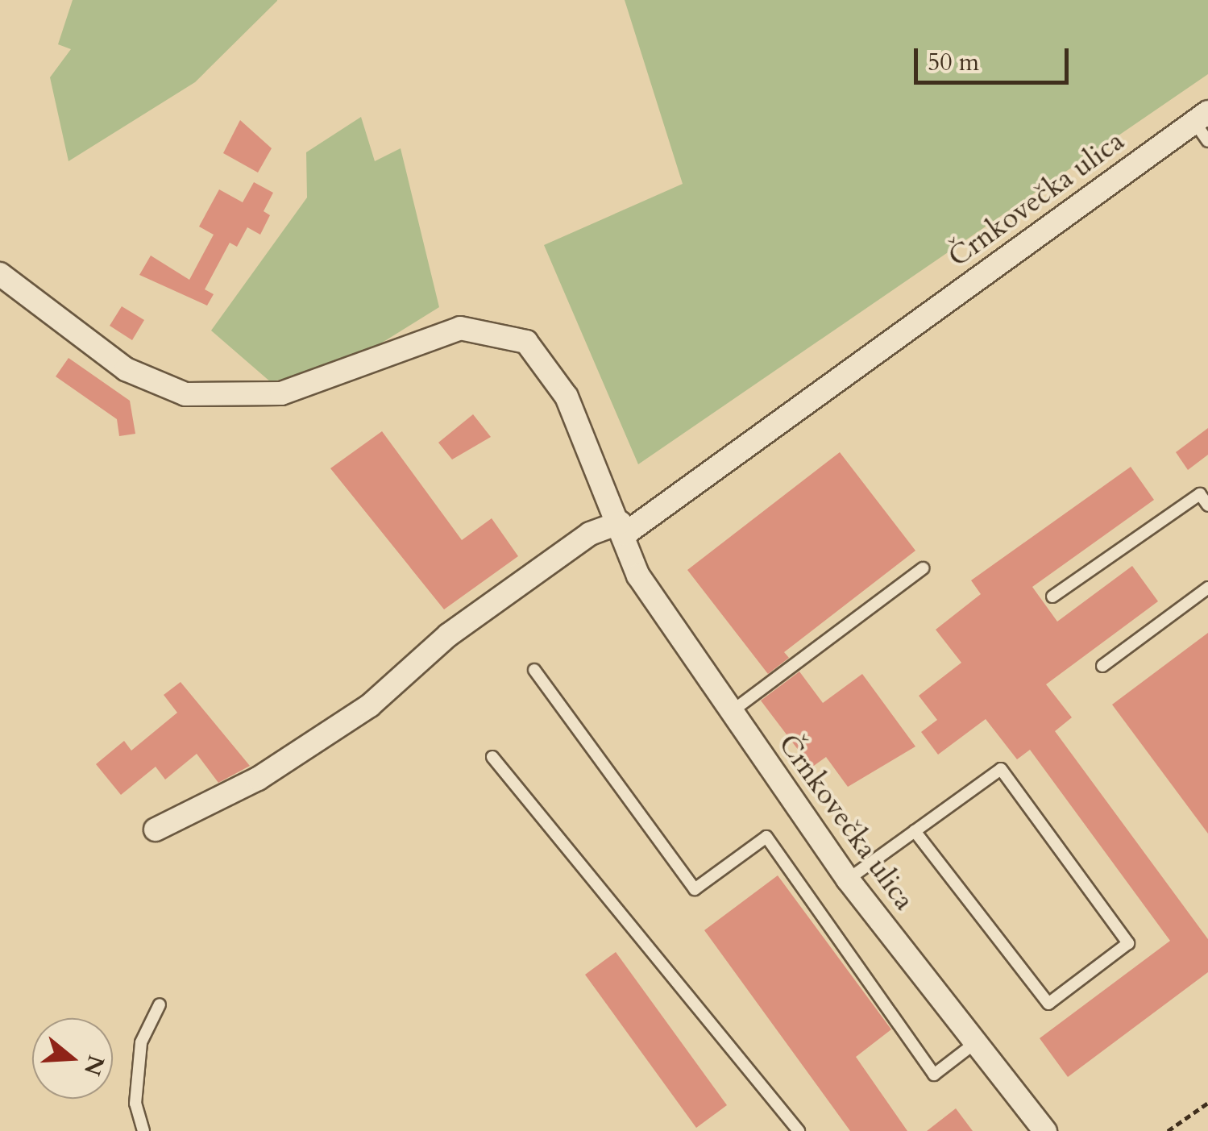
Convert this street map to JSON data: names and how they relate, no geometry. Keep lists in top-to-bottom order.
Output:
{
  "streets": {
    "street": ["Črnkovečka ulica"]
  },
  "scale_bar": "50 m",
  "north": "right"
}
